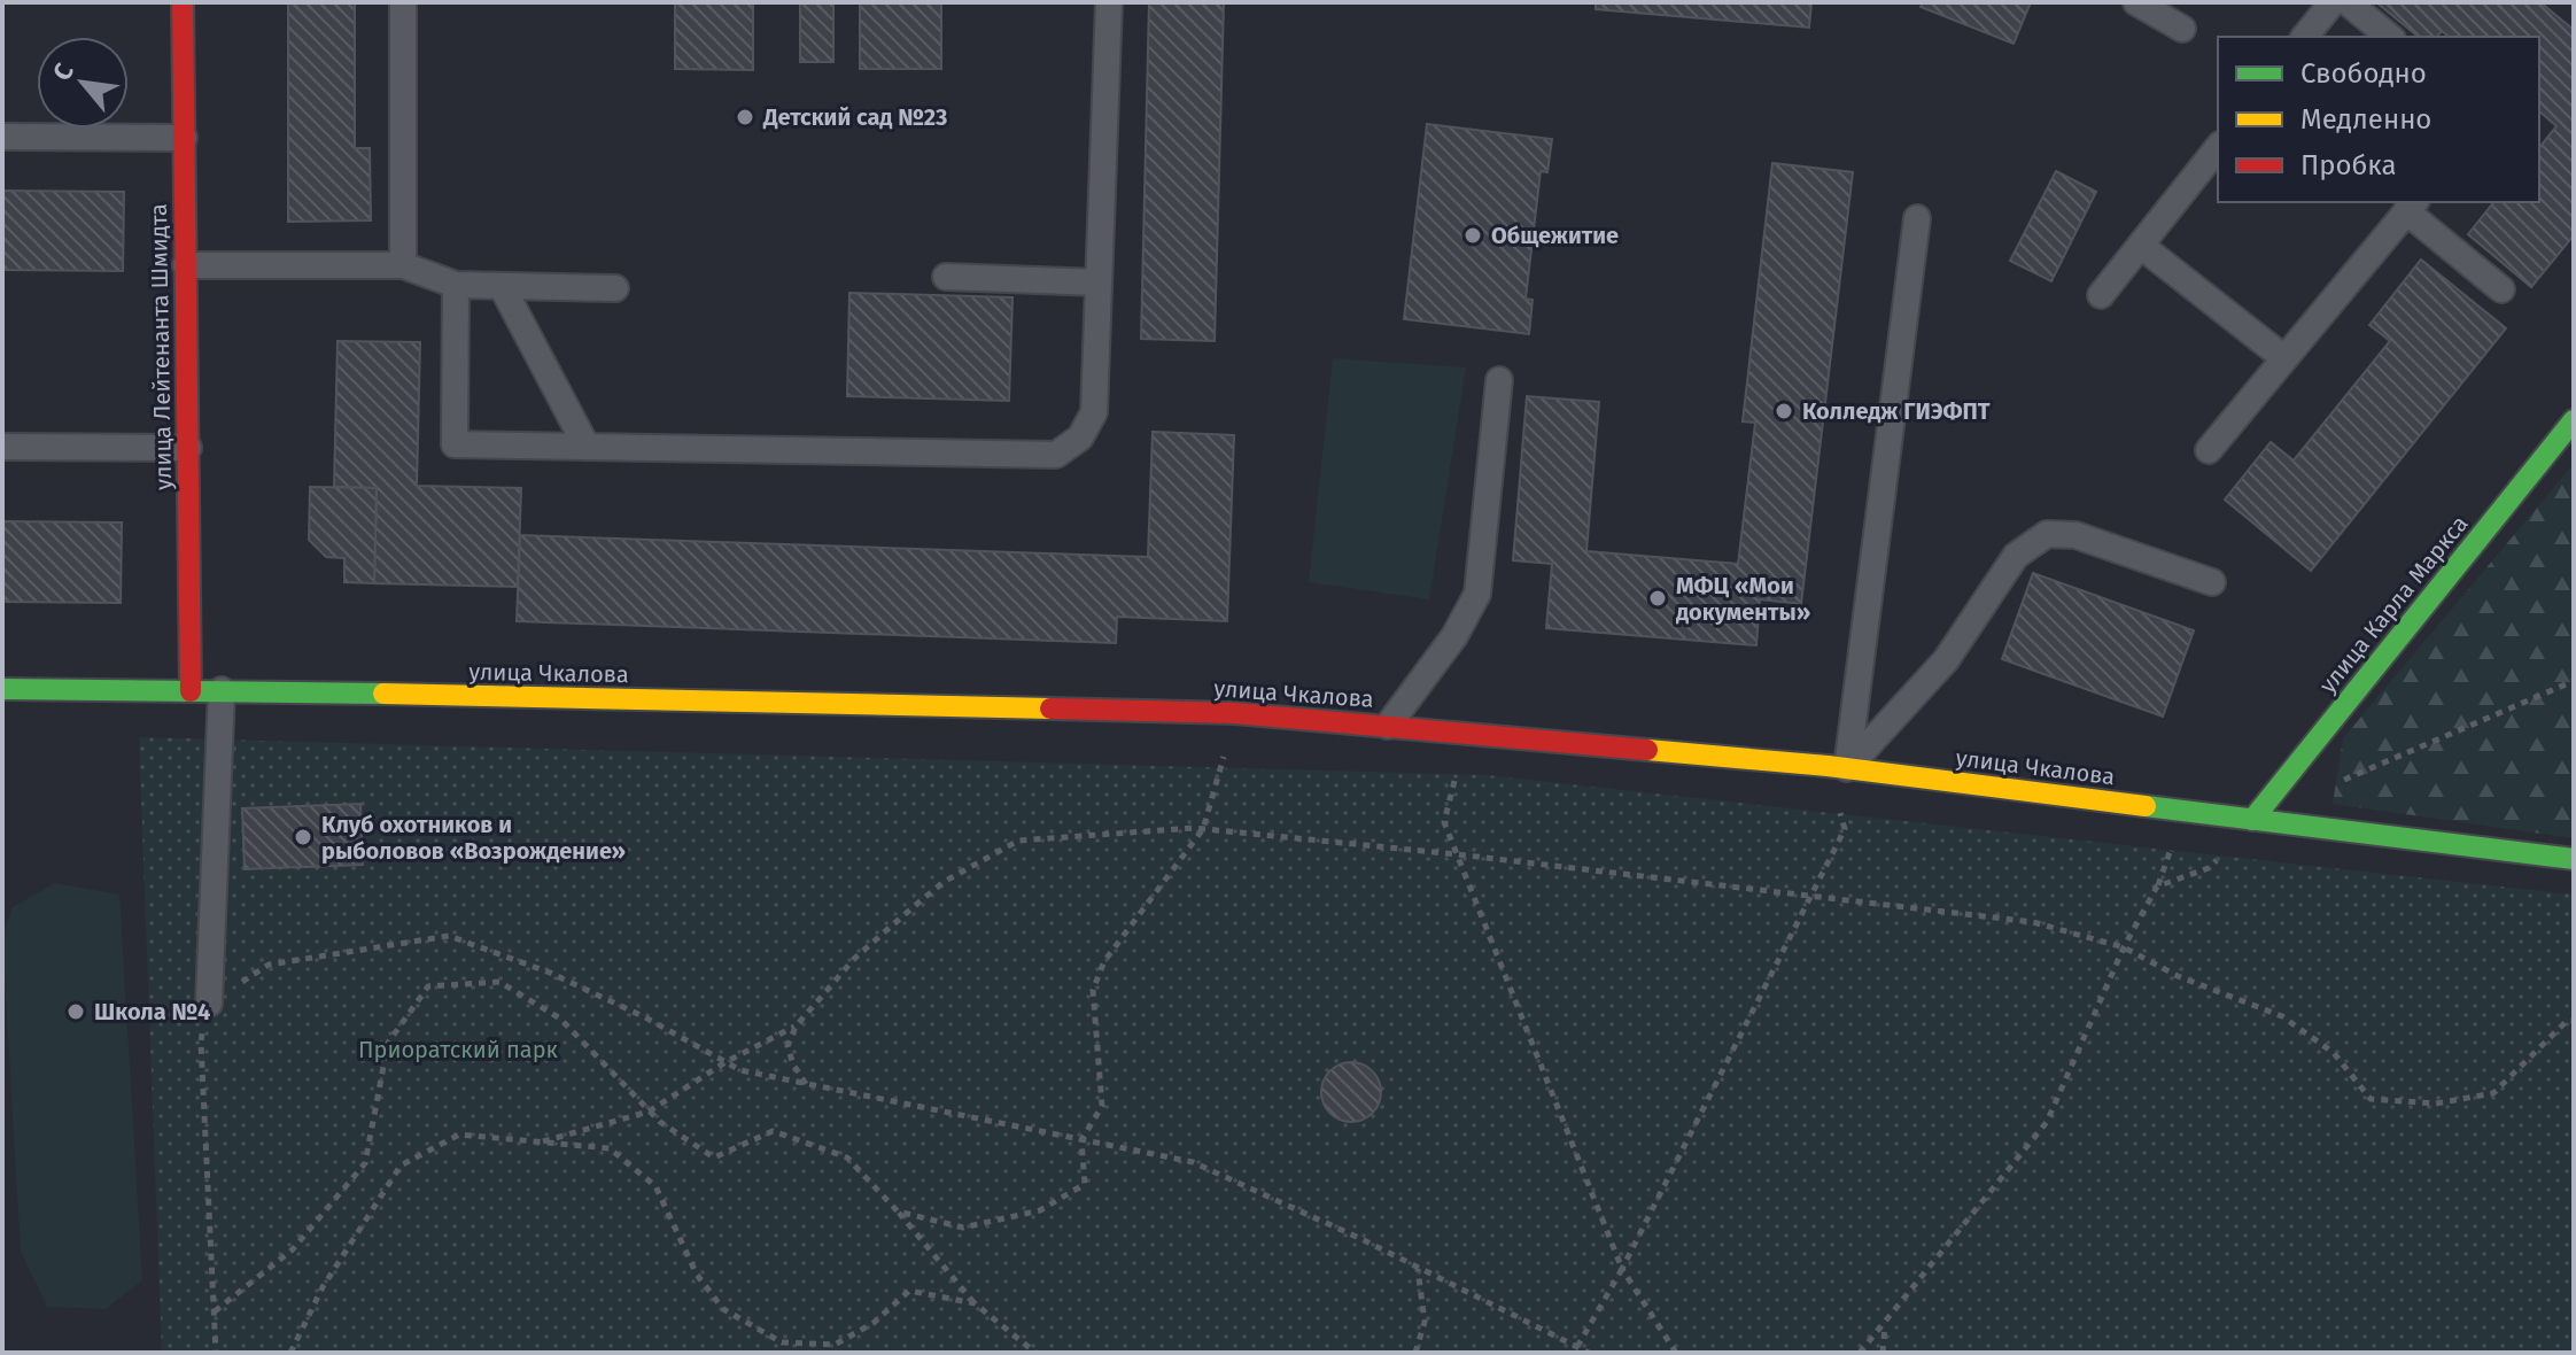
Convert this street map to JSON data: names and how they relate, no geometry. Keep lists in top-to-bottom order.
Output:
{
  "streets": {
    "main road": ["улица Лейтенанта Шмидта", "улица Карла Маркса", "улица Чкалова"]
  },
  "crossings": [
    ["улица Лейтенанта Шмидта", "улица Чкалова"],
    ["улица Карла Маркса", "улица Чкалова"]
  ],
  "parks": ["Приоратский парк"],
  "places": [
    "Детский сад №23",
    "Общежитие",
    "Колледж ГИЭФПТ",
    "МФЦ «Мои документы»",
    "Клуб охотников и рыболовов «Возрождение»",
    "Школа №4"
  ],
  "legend": ["Свободно", "Медленно", "Пробка"],
  "north": "top left"
}
